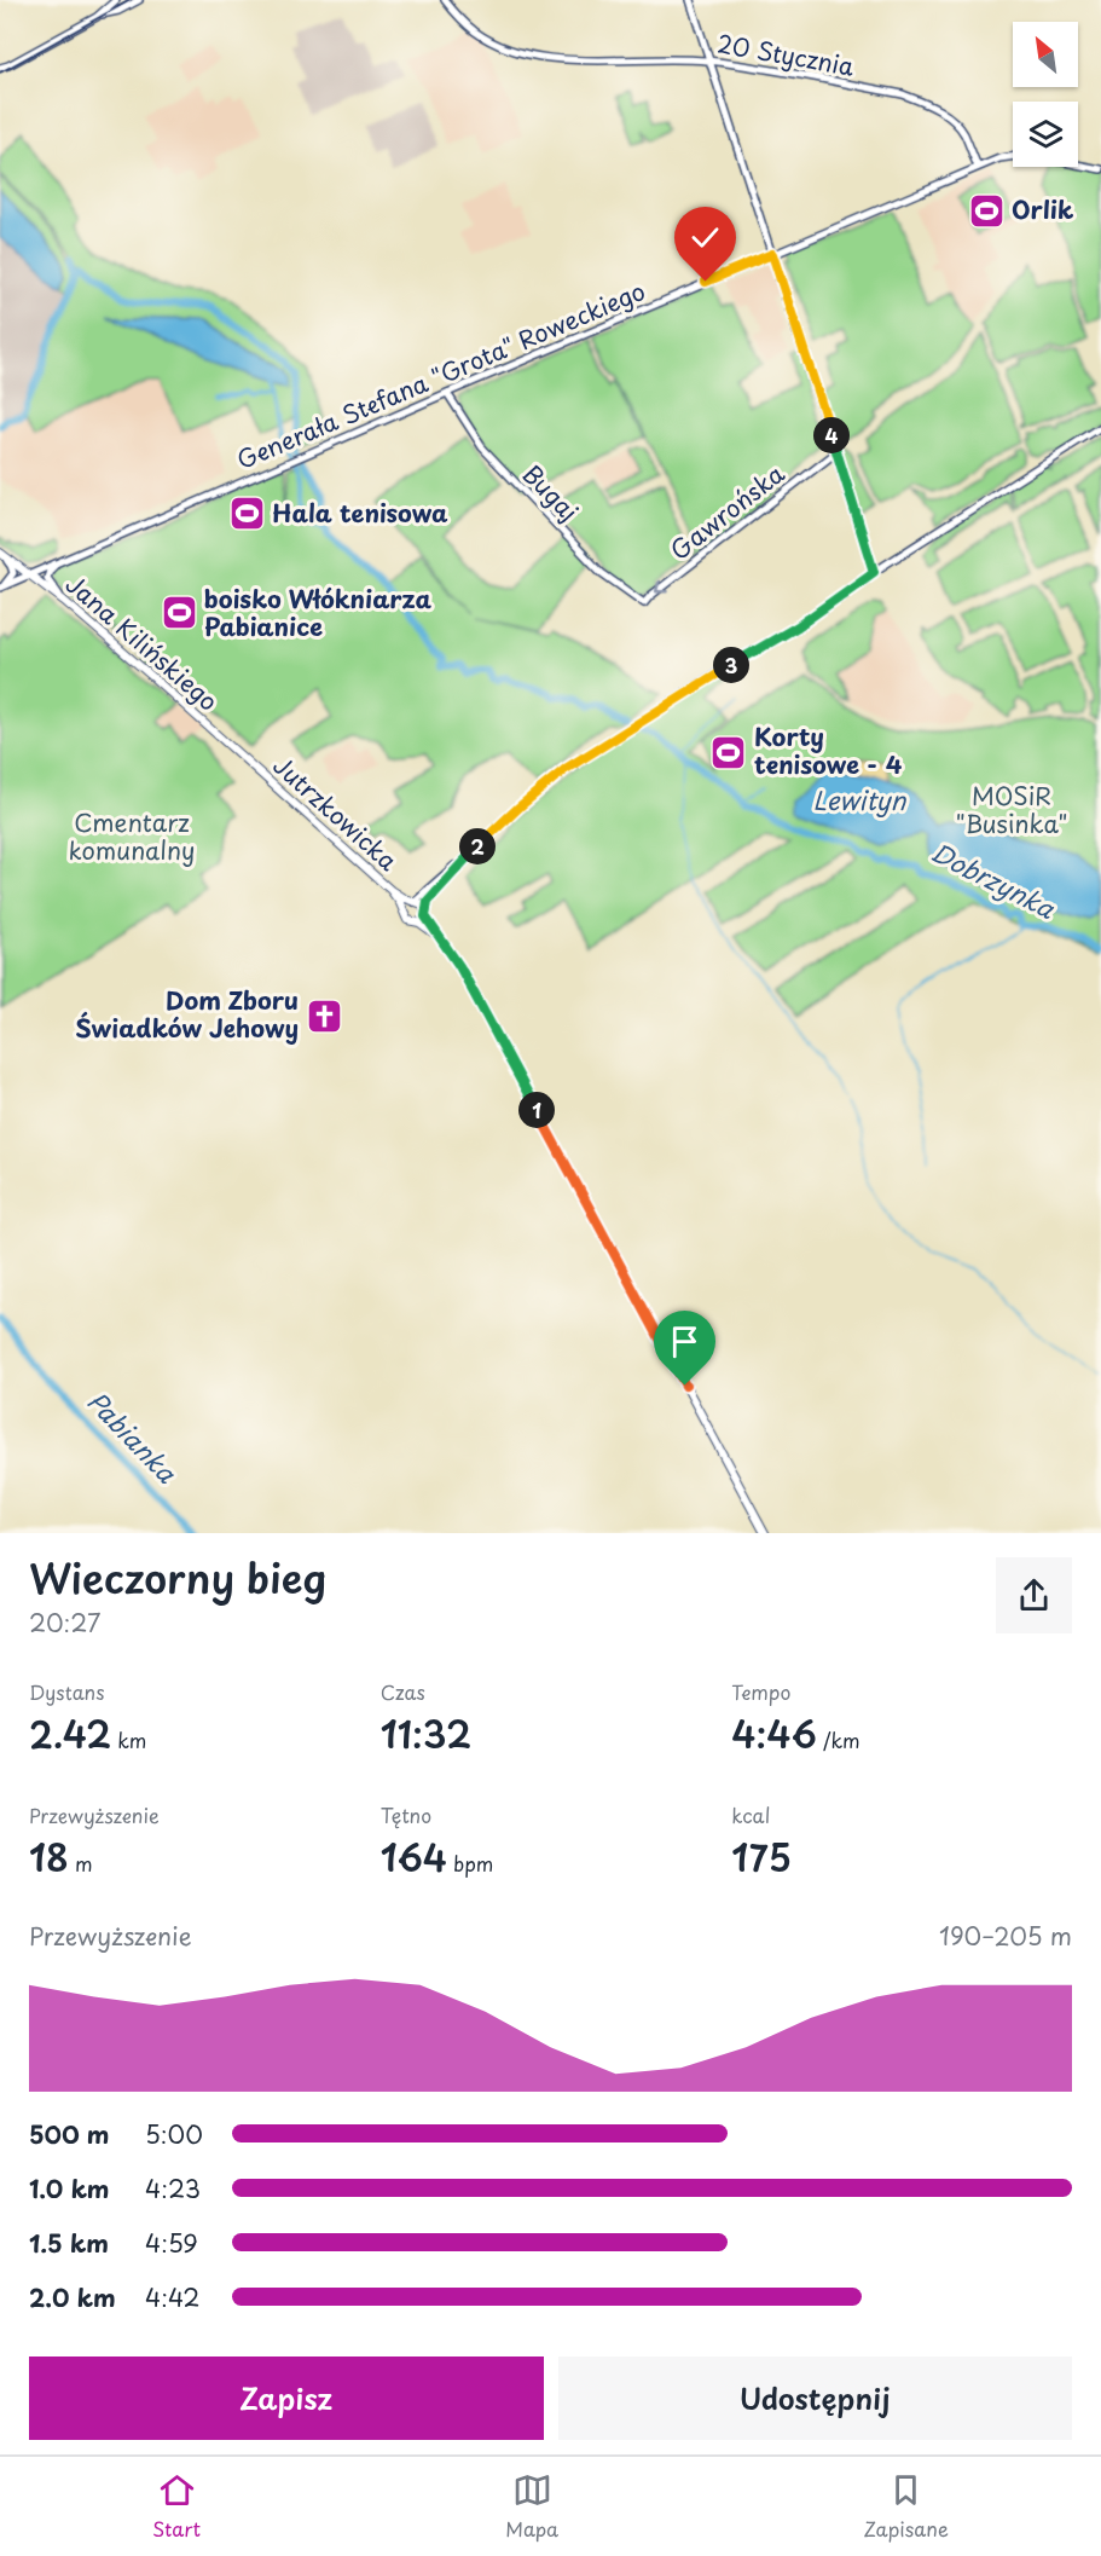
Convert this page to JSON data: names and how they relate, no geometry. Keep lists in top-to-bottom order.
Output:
{
  "streets": {
    "main road": ["Jana Kilińskiego", "Jutrzkowicka"],
    "street": [
      "20 Stycznia",
      "Generała Stefana \"Grota\" Roweckiego",
      "Bugaj",
      "Gawrońska"
    ]
  },
  "crossings": [
    ["20 Stycznia", "Generała Stefana \"Grota\" Roweckiego"],
    ["Generała Stefana \"Grota\" Roweckiego", "Bugaj"],
    ["Generała Stefana \"Grota\" Roweckiego", "Jana Kilińskiego"],
    ["Bugaj", "Gawrońska"],
    ["Jana Kilińskiego", "Jutrzkowicka"]
  ],
  "one_way": ["Gawrońska"],
  "water": ["Lewityn", "Dobrzynka", "Pabianka"],
  "parks": ["MOSiR \"Businka\"", "Cmentarz komunalny"],
  "places": {
    "sports": [
      "Orlik",
      "Hala tenisowa",
      "boisko Włókniarza Pabianice",
      "Korty tenisowe - 4"
    ],
    "church": ["Dom Zboru Świadków Jehowy"]
  },
  "north": "top left",
  "page": {
    "pins": [
      "4",
      "3",
      "2",
      "1"
    ],
    "heading": ["Wieczorny bieg", "20:27"],
    "stats": [
      ["Dystans", "2.42 km"],
      ["Czas", "11:32"],
      ["Tempo", "4:46 /km"],
      ["Przewyższenie", "18 m"],
      ["Tętno", "164 bpm"],
      ["kcal", "175"]
    ],
    "chart": ["Przewyższenie", "190–205 m"],
    "list": [
      {
        "name": "500 m",
        "note": "5:00"
      },
      {
        "name": "1.0 km",
        "note": "4:23"
      },
      {
        "name": "1.5 km",
        "note": "4:59"
      },
      {
        "name": "2.0 km",
        "note": "4:42"
      }
    ],
    "buttons": ["Zapisz", "Udostępnij"],
    "tabs": ["Start", "Mapa", "Zapisane"]
  }
}
